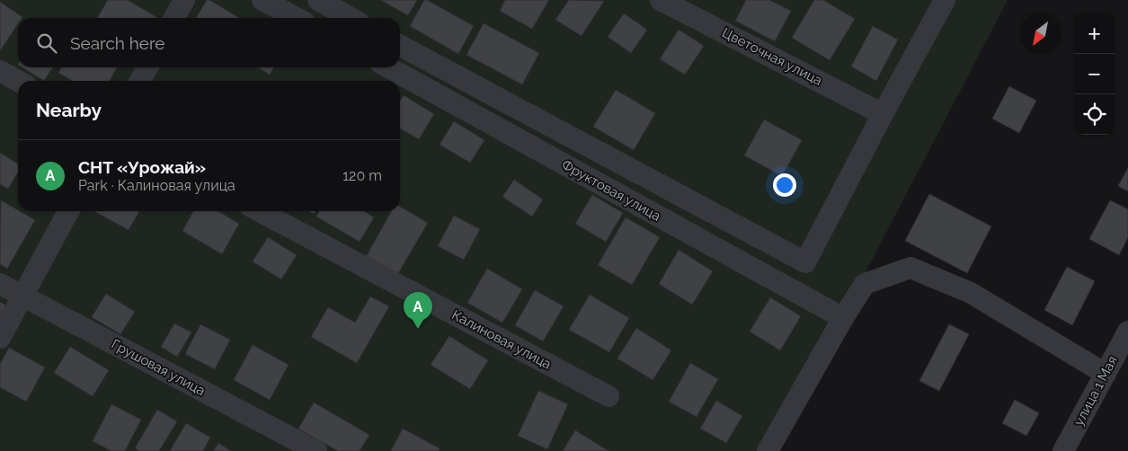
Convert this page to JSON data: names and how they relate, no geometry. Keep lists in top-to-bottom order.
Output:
{
  "streets": {
    "street": [
      "Цветочная улица",
      "Фруктовая улица",
      "Калиновая улица",
      "Грушовая улица",
      "улица 1 Мая"
    ]
  },
  "north": "bottom left",
  "page": {
    "map_buttons": ["+", "−"],
    "search": "Search here",
    "heading": "Nearby",
    "list": [
      {
        "mark": "A",
        "name": "СНТ «Урожай»",
        "note": "Park · Калиновая улица",
        "value": "120 m"
      }
    ],
    "pins": "A"
  }
}
